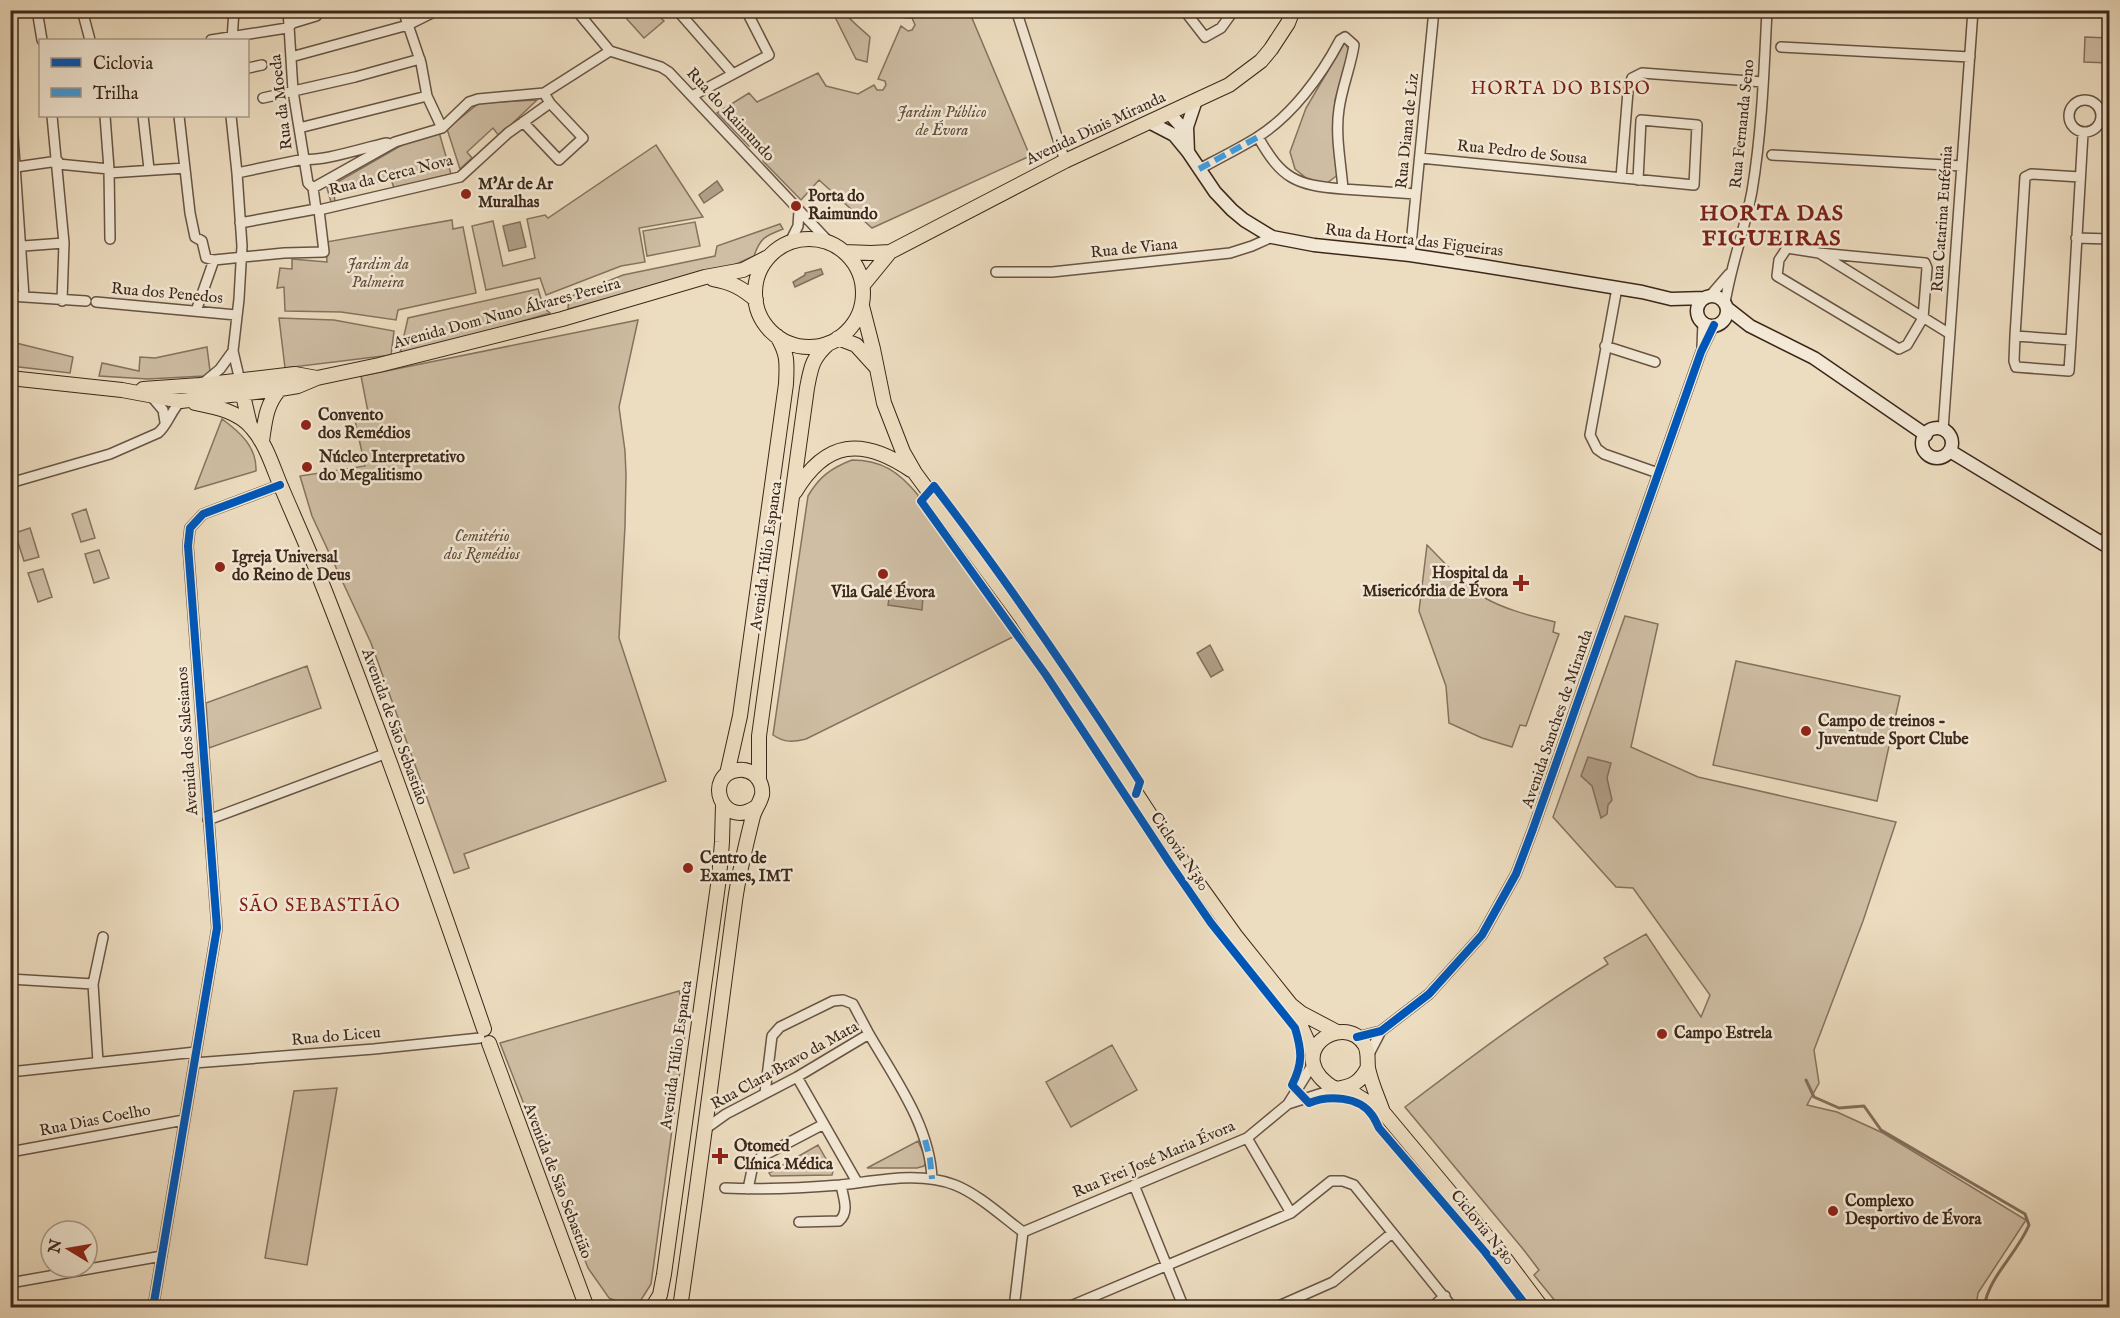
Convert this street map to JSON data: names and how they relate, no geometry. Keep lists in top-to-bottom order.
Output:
{
  "streets": {
    "main road": [
      "Avenida Dinis Miranda",
      "Avenida Dom Nuno Álvares Pereira",
      "Avenida Túlio Espanca",
      "Avenida de São Sebastião"
    ],
    "street": [
      "Rua da Moeda",
      "Rua do Raimundo",
      "Rua Fernanda Seno",
      "Rua Diana de Liz",
      "Rua Pedro de Sousa",
      "Rua da Cerca Nova",
      "Rua Catarina Eufémia",
      "Rua da Horta das Figueiras",
      "Rua de Viana",
      "Rua dos Penedos",
      "Avenida Sanches de Miranda",
      "Avenida dos Salesianos",
      "Rua do Liceu",
      "Rua Clara Bravo da Mata",
      "Rua Dias Coelho",
      "Rua Frei José Maria Évora"
    ],
    "cycle path": ["Ciclovia N380"]
  },
  "crossings": [
    ["Rua da Moeda", "Rua da Cerca Nova"],
    ["Rua do Raimundo", "Avenida Dinis Miranda"],
    ["Rua do Raimundo", "Avenida Dom Nuno Álvares Pereira"],
    ["Rua do Raimundo", "Avenida Túlio Espanca"],
    ["Rua Fernanda Seno", "Rua da Horta das Figueiras"],
    ["Avenida Dinis Miranda", "Rua da Horta das Figueiras"],
    ["Avenida Dinis Miranda", "Avenida Dom Nuno Álvares Pereira"],
    ["Avenida Dinis Miranda", "Avenida Túlio Espanca"],
    ["Rua Diana de Liz", "Rua Pedro de Sousa"],
    ["Rua Diana de Liz", "Rua da Horta das Figueiras"],
    ["Rua Catarina Eufémia", "Rua da Horta das Figueiras"],
    ["Rua da Horta das Figueiras", "Rua de Viana"],
    ["Rua da Horta das Figueiras", "Avenida Sanches de Miranda"],
    ["Avenida Dom Nuno Álvares Pereira", "Avenida Túlio Espanca"],
    ["Avenida Dom Nuno Álvares Pereira", "Avenida de São Sebastião"],
    ["Avenida Túlio Espanca", "Rua Clara Bravo da Mata"],
    ["Avenida Sanches de Miranda", "Rua Frei José Maria Évora"],
    ["Avenida de São Sebastião", "Avenida dos Salesianos"],
    ["Avenida de São Sebastião", "Rua do Liceu"],
    ["Avenida dos Salesianos", "Rua do Liceu"]
  ],
  "districts": ["HORTA DO BISPO", "HORTA DAS FIGUEIRAS", "SÃO SEBASTIÃO"],
  "parks": ["Jardim Público de Évora", "Jardim da Palmeira", "Cemitério dos Remédios"],
  "places": {
    "other": [
      "M'Ar de Ar Muralhas",
      "Porta do Raimundo",
      "Convento dos Remédios",
      "Núcleo Interpretativo do Megalitismo",
      "Igreja Universal do Reino de Deus",
      "Vila Galé Évora",
      "Campo de treinos - Juventude Sport Clube",
      "Centro de Exames, IMT",
      "Campo Estrela",
      "Complexo Desportivo de Évora"
    ],
    "health": ["Hospital da Misericórdia de Évora", "Otomed Clínica Médica"]
  },
  "legend": ["Ciclovia", "Trilha"],
  "north": "left"
}
